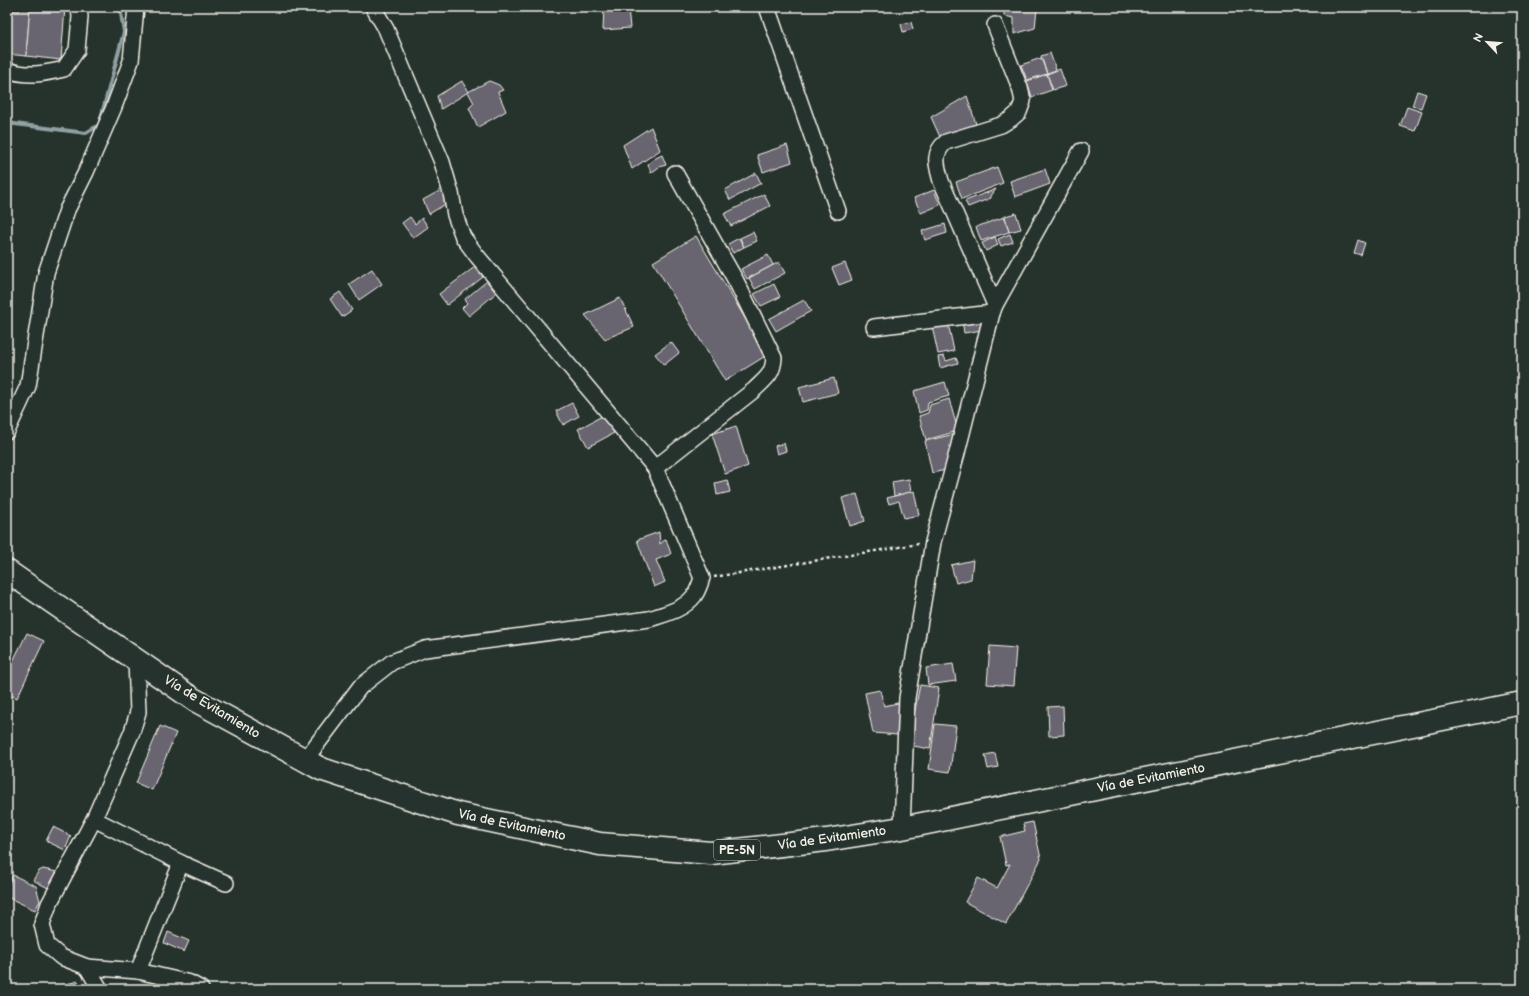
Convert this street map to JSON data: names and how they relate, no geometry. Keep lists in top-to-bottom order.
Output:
{
  "streets": {
    "highway": ["Vía de Evitamiento", "PE-5N"]
  },
  "north": "top left"
}
